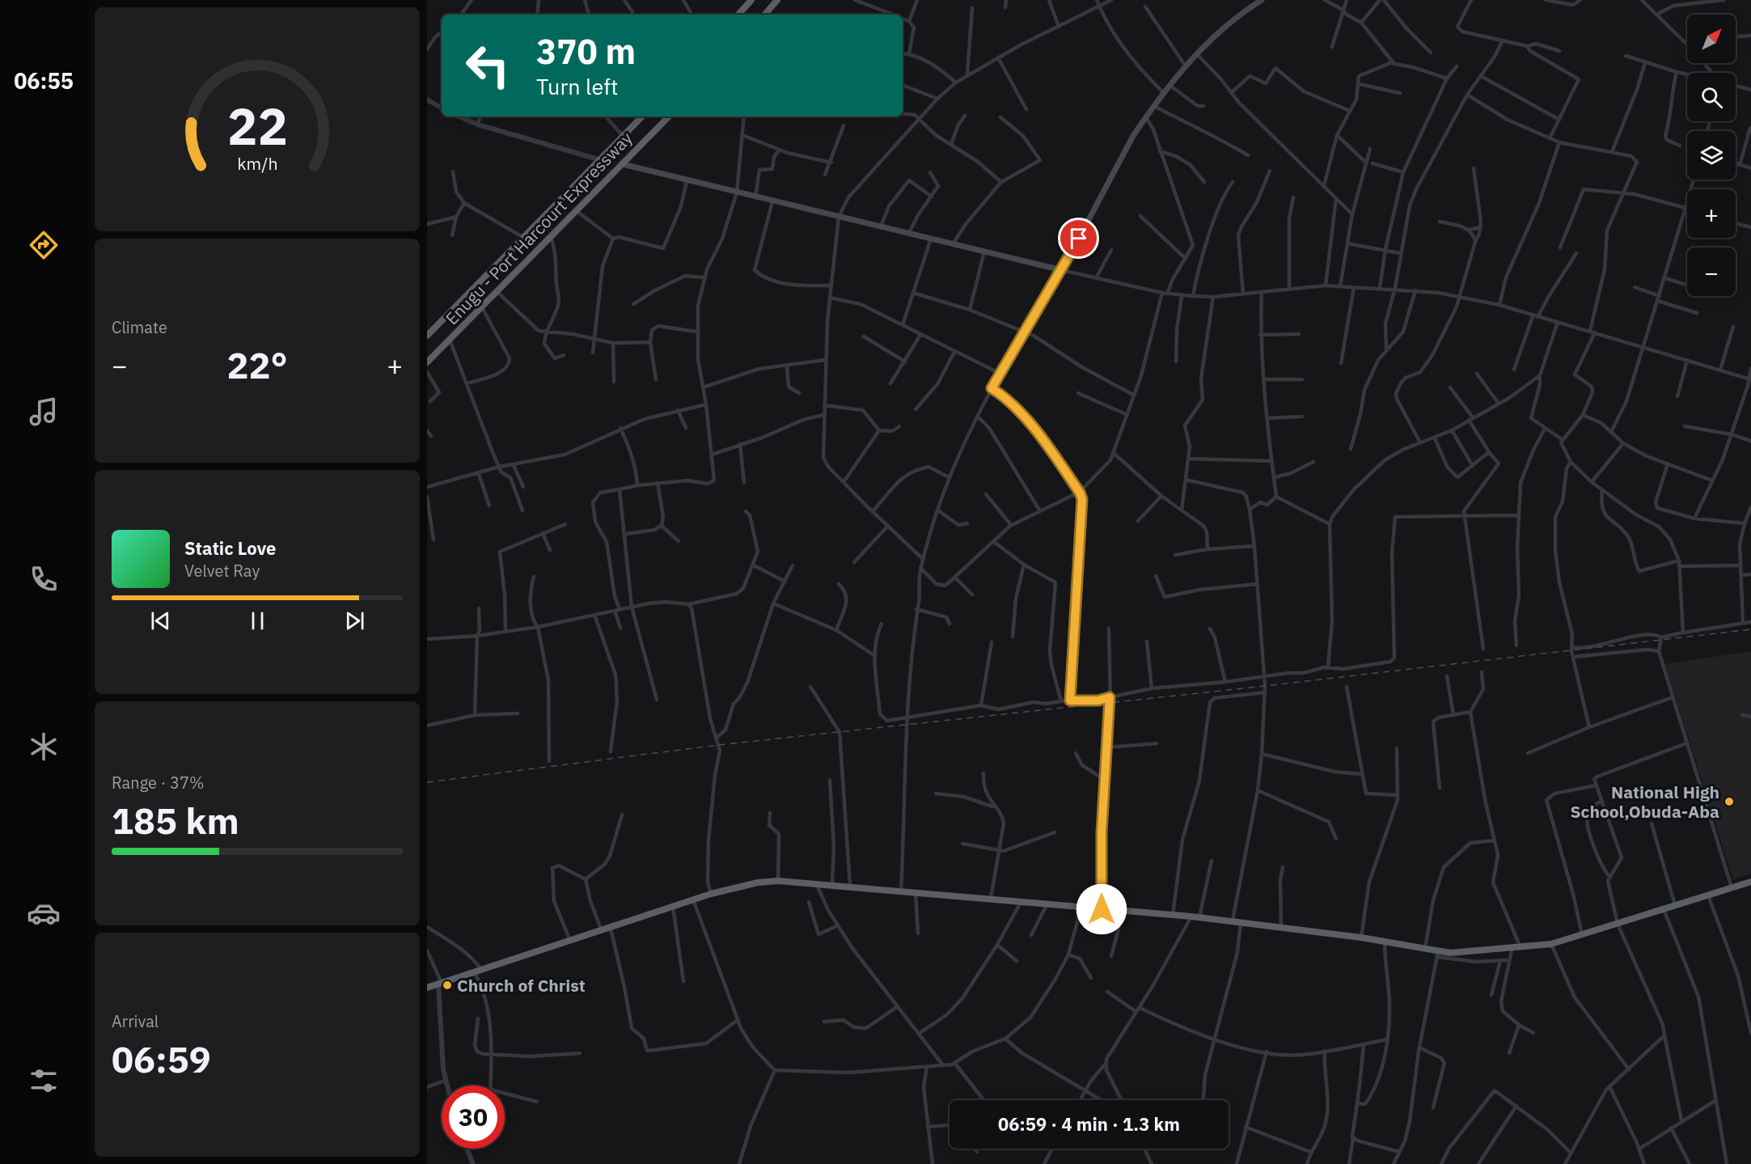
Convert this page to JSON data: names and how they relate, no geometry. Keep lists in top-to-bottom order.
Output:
{
  "streets": {
    "highway": ["Enugu - Port Harcourt Expressway"]
  },
  "places": ["National High School,Obuda-Aba", "Church of Christ"],
  "north": "top right",
  "page": {
    "tabs": "06:55",
    "map_buttons": ["+", "−"],
    "turn": ["370 m", "Turn left"],
    "tile": [
      "Climate",
      ["Range · 37%", "185 km"],
      ["Arrival", "06:59"]
    ],
    "heat": ["−", "22°", "+"],
    "song": ["Static Love", "Velvet Ray"],
    "limit": "30",
    "trip": "06:59 · 4 min · 1.3 km",
    "gauge": ["22", "km/h"]
  }
}
